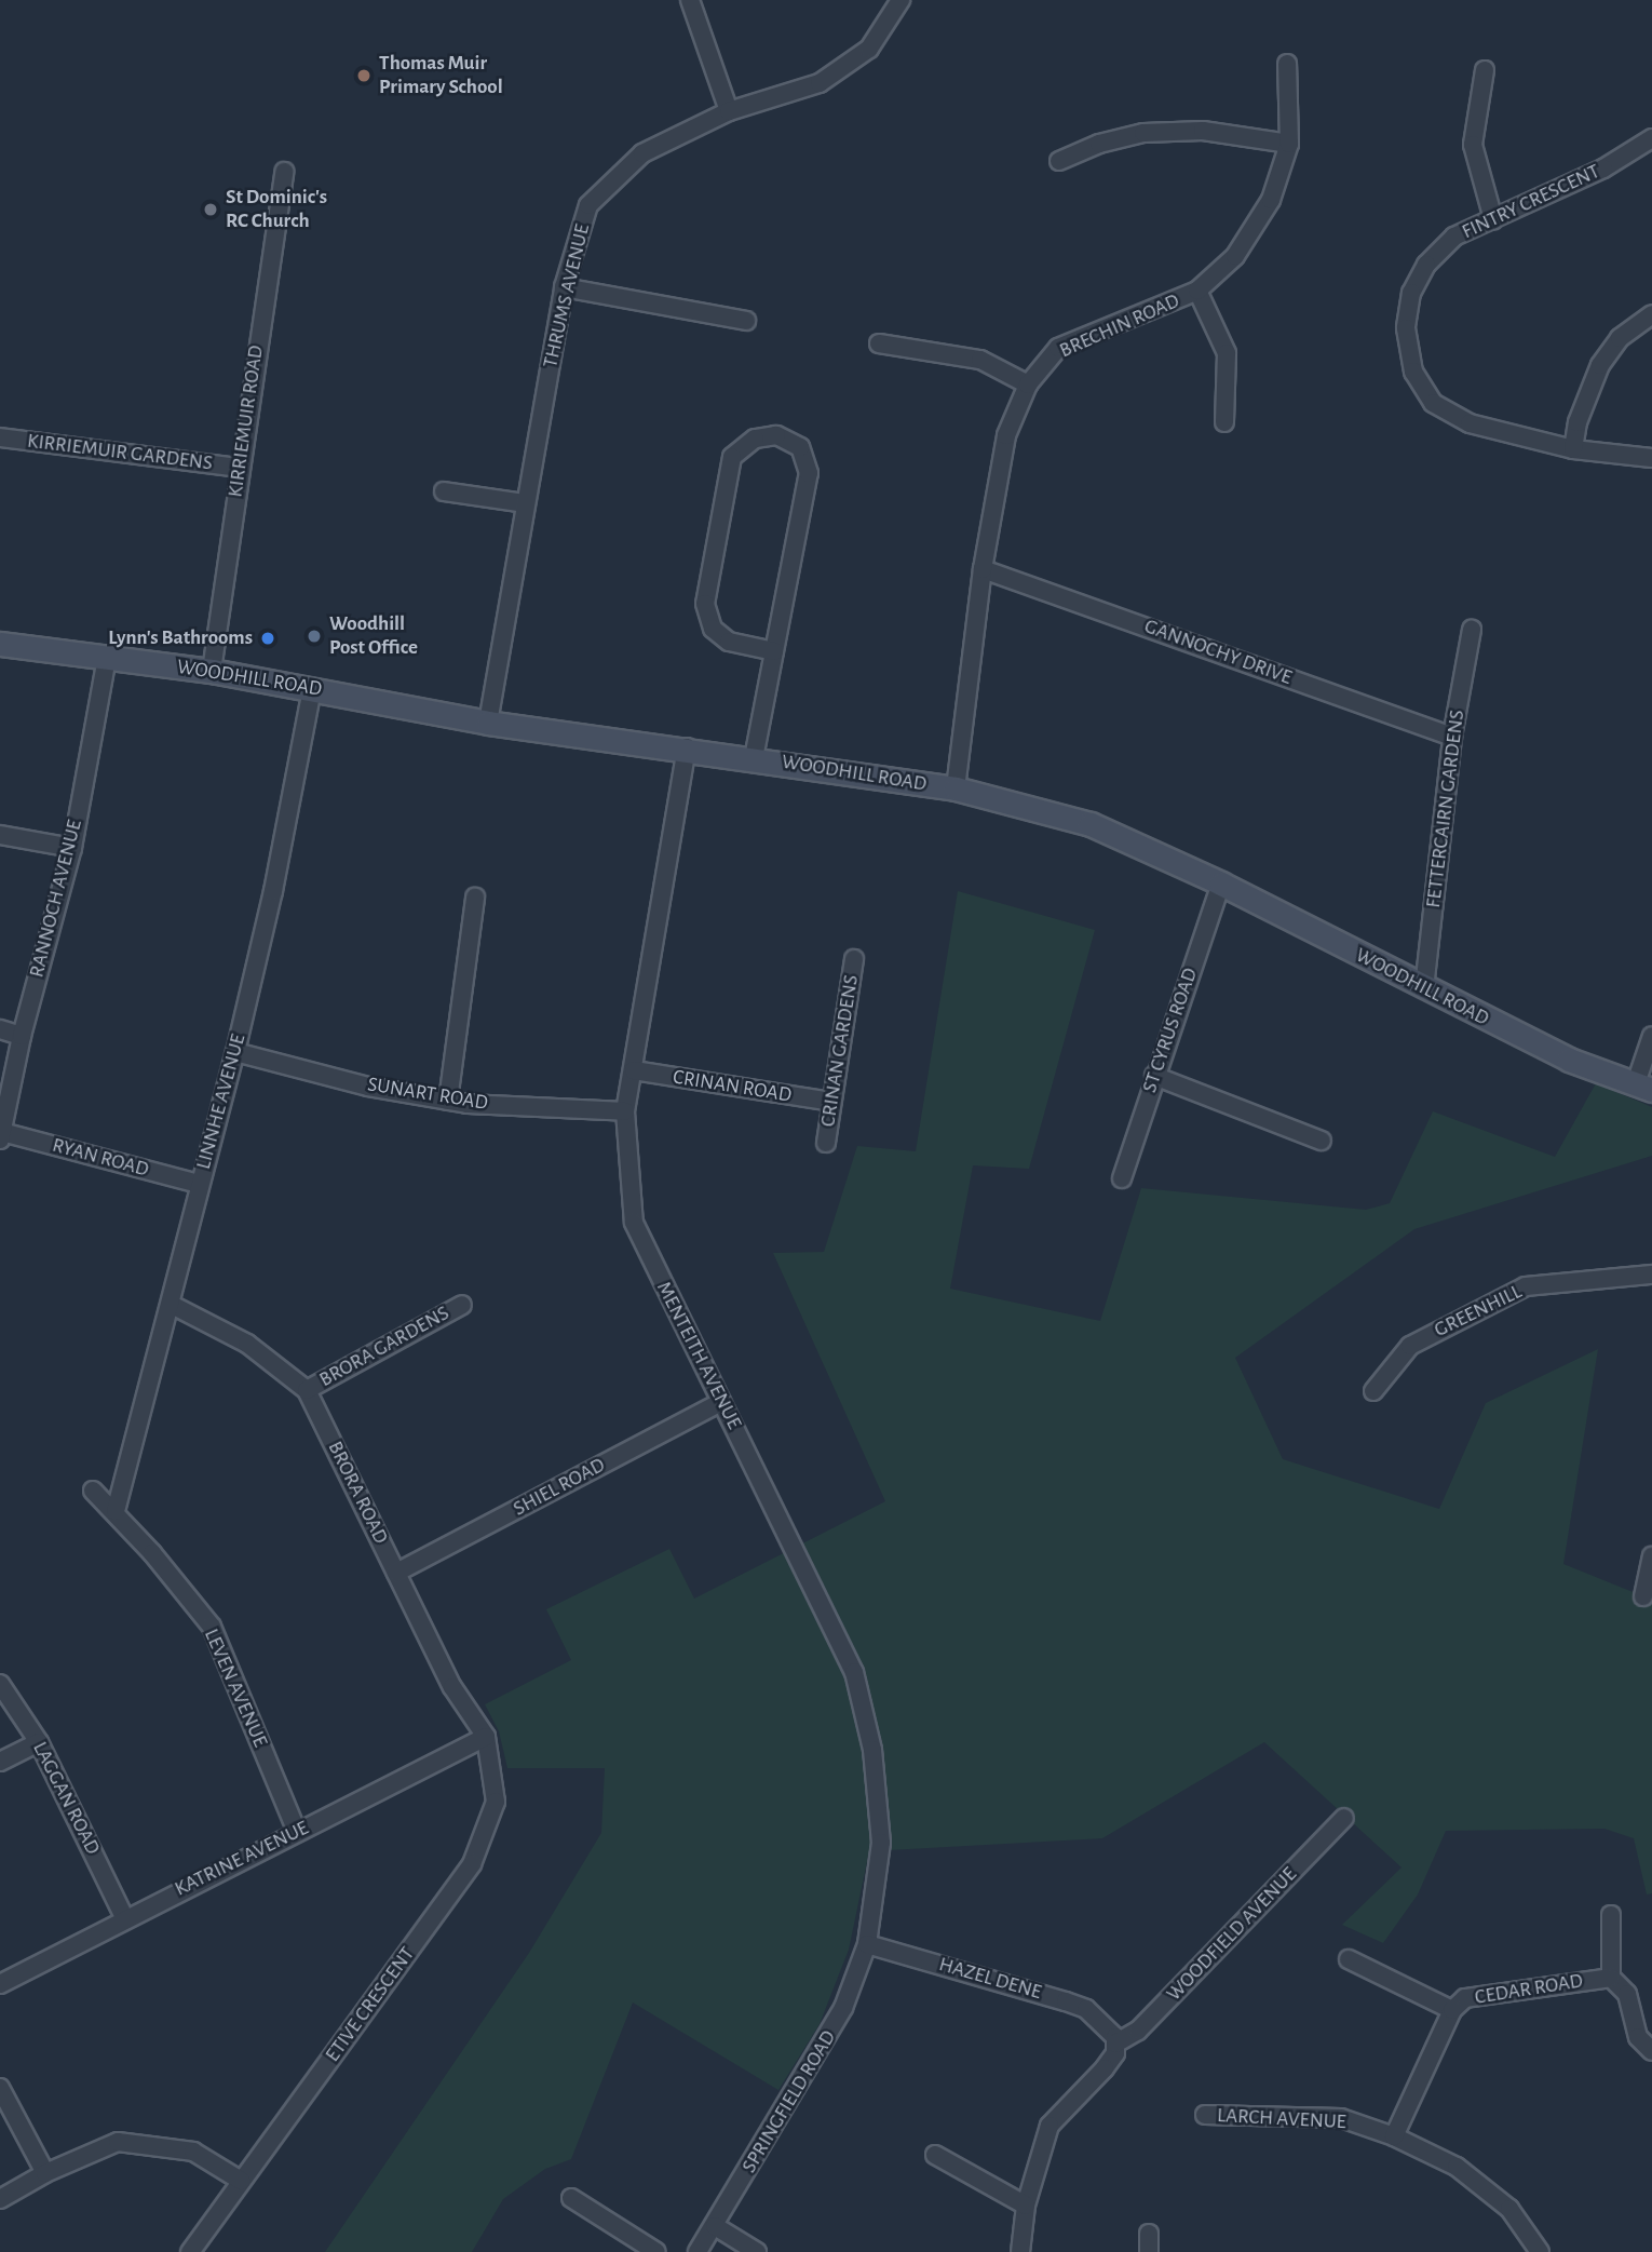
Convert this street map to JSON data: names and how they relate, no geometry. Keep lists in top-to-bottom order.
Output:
{
  "streets": {
    "street": [
      "FINTRY CRESCENT",
      "THRUMS AVENUE",
      "BRECHIN ROAD",
      "KIRRIEMUIR ROAD",
      "KIRRIEMUIR GARDENS",
      "GANNOCHY DRIVE",
      "WOODHILL ROAD",
      "FETTERCAIRN GARDENS",
      "RANNOCH AVENUE",
      "ST CYRUS ROAD",
      "CRINAN GARDENS",
      "CRINAN ROAD",
      "SUNART ROAD",
      "LINNHE AVENUE",
      "RYAN ROAD",
      "GREENHILL",
      "BRORA GARDENS",
      "MENTEITH AVENUE",
      "SHIEL ROAD",
      "BRORA ROAD",
      "LEVEN AVENUE",
      "LAGGAN ROAD",
      "KATRINE AVENUE",
      "WOODFIELD AVENUE",
      "HAZEL DENE",
      "CEDAR ROAD",
      "ETIVE CRESCENT",
      "SPRINGFIELD ROAD",
      "LARCH AVENUE"
    ]
  },
  "crossings": [
    ["THRUMS AVENUE", "WOODHILL ROAD"],
    ["BRECHIN ROAD", "GANNOCHY DRIVE"],
    ["BRECHIN ROAD", "WOODHILL ROAD"],
    ["KIRRIEMUIR ROAD", "KIRRIEMUIR GARDENS"],
    ["KIRRIEMUIR ROAD", "WOODHILL ROAD"],
    ["GANNOCHY DRIVE", "FETTERCAIRN GARDENS"],
    ["WOODHILL ROAD", "FETTERCAIRN GARDENS"],
    ["WOODHILL ROAD", "RANNOCH AVENUE"],
    ["WOODHILL ROAD", "ST CYRUS ROAD"],
    ["WOODHILL ROAD", "LINNHE AVENUE"],
    ["WOODHILL ROAD", "MENTEITH AVENUE"],
    ["RANNOCH AVENUE", "RYAN ROAD"],
    ["CRINAN GARDENS", "CRINAN ROAD"],
    ["CRINAN ROAD", "MENTEITH AVENUE"],
    ["SUNART ROAD", "LINNHE AVENUE"],
    ["SUNART ROAD", "MENTEITH AVENUE"],
    ["LINNHE AVENUE", "RYAN ROAD"],
    ["LINNHE AVENUE", "BRORA ROAD"],
    ["LINNHE AVENUE", "LEVEN AVENUE"],
    ["BRORA GARDENS", "BRORA ROAD"],
    ["MENTEITH AVENUE", "SHIEL ROAD"],
    ["MENTEITH AVENUE", "HAZEL DENE"],
    ["MENTEITH AVENUE", "SPRINGFIELD ROAD"],
    ["SHIEL ROAD", "BRORA ROAD"],
    ["BRORA ROAD", "KATRINE AVENUE"],
    ["BRORA ROAD", "ETIVE CRESCENT"],
    ["LEVEN AVENUE", "KATRINE AVENUE"],
    ["LAGGAN ROAD", "KATRINE AVENUE"],
    ["KATRINE AVENUE", "ETIVE CRESCENT"],
    ["WOODFIELD AVENUE", "HAZEL DENE"],
    ["HAZEL DENE", "SPRINGFIELD ROAD"],
    ["CEDAR ROAD", "LARCH AVENUE"]
  ],
  "places": [
    "Thomas Muir Primary School",
    "St Dominic's RC Church",
    "Woodhill Post Office",
    "Lynn's Bathrooms"
  ]
}
